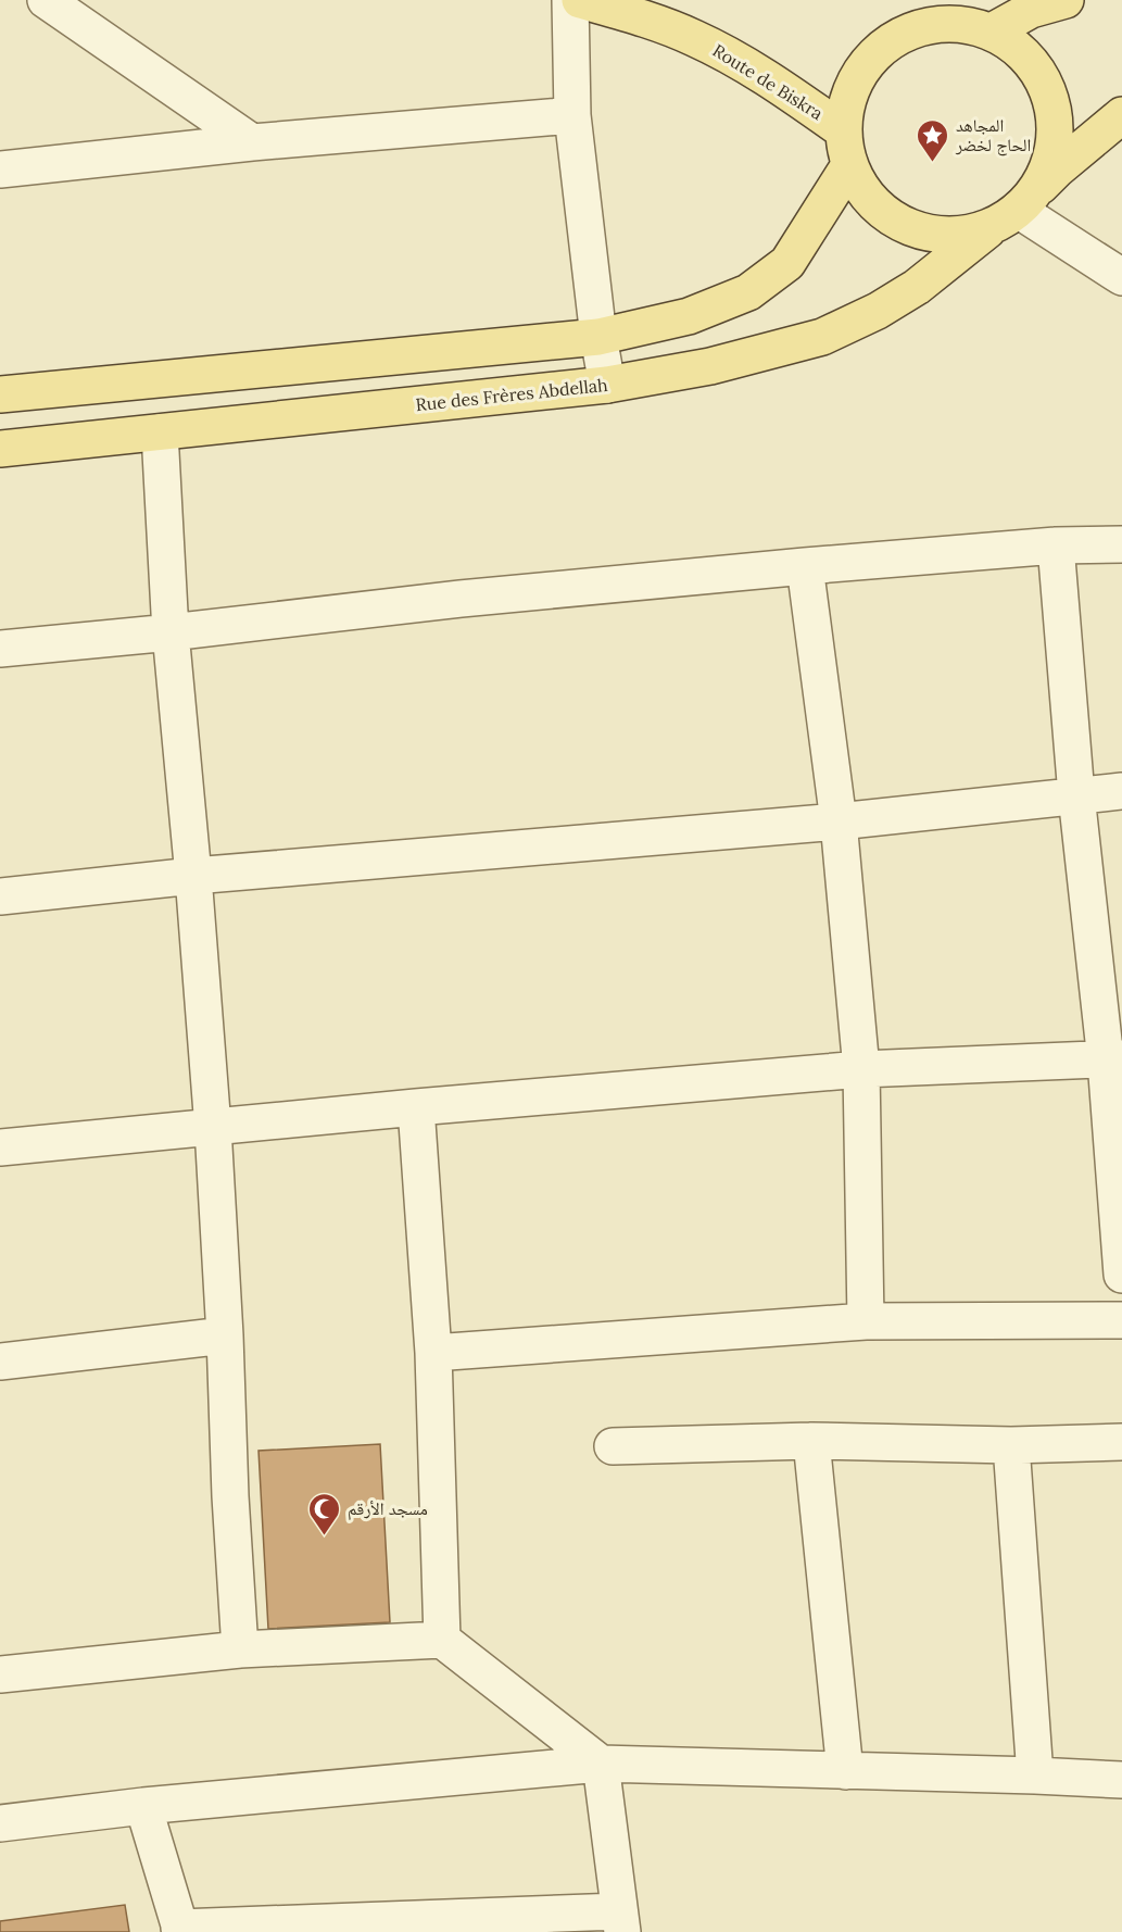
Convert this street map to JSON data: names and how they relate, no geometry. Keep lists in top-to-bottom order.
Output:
{
  "streets": {
    "main road": ["Route de Biskra", "Rue des Frères Abdellah"]
  },
  "crossings": [
    ["Route de Biskra", "Rue des Frères Abdellah"]
  ],
  "places": {
    "place": ["المجاهد الحاج لخضر"],
    "mosque": ["مسجد الأرقم"]
  }
}
